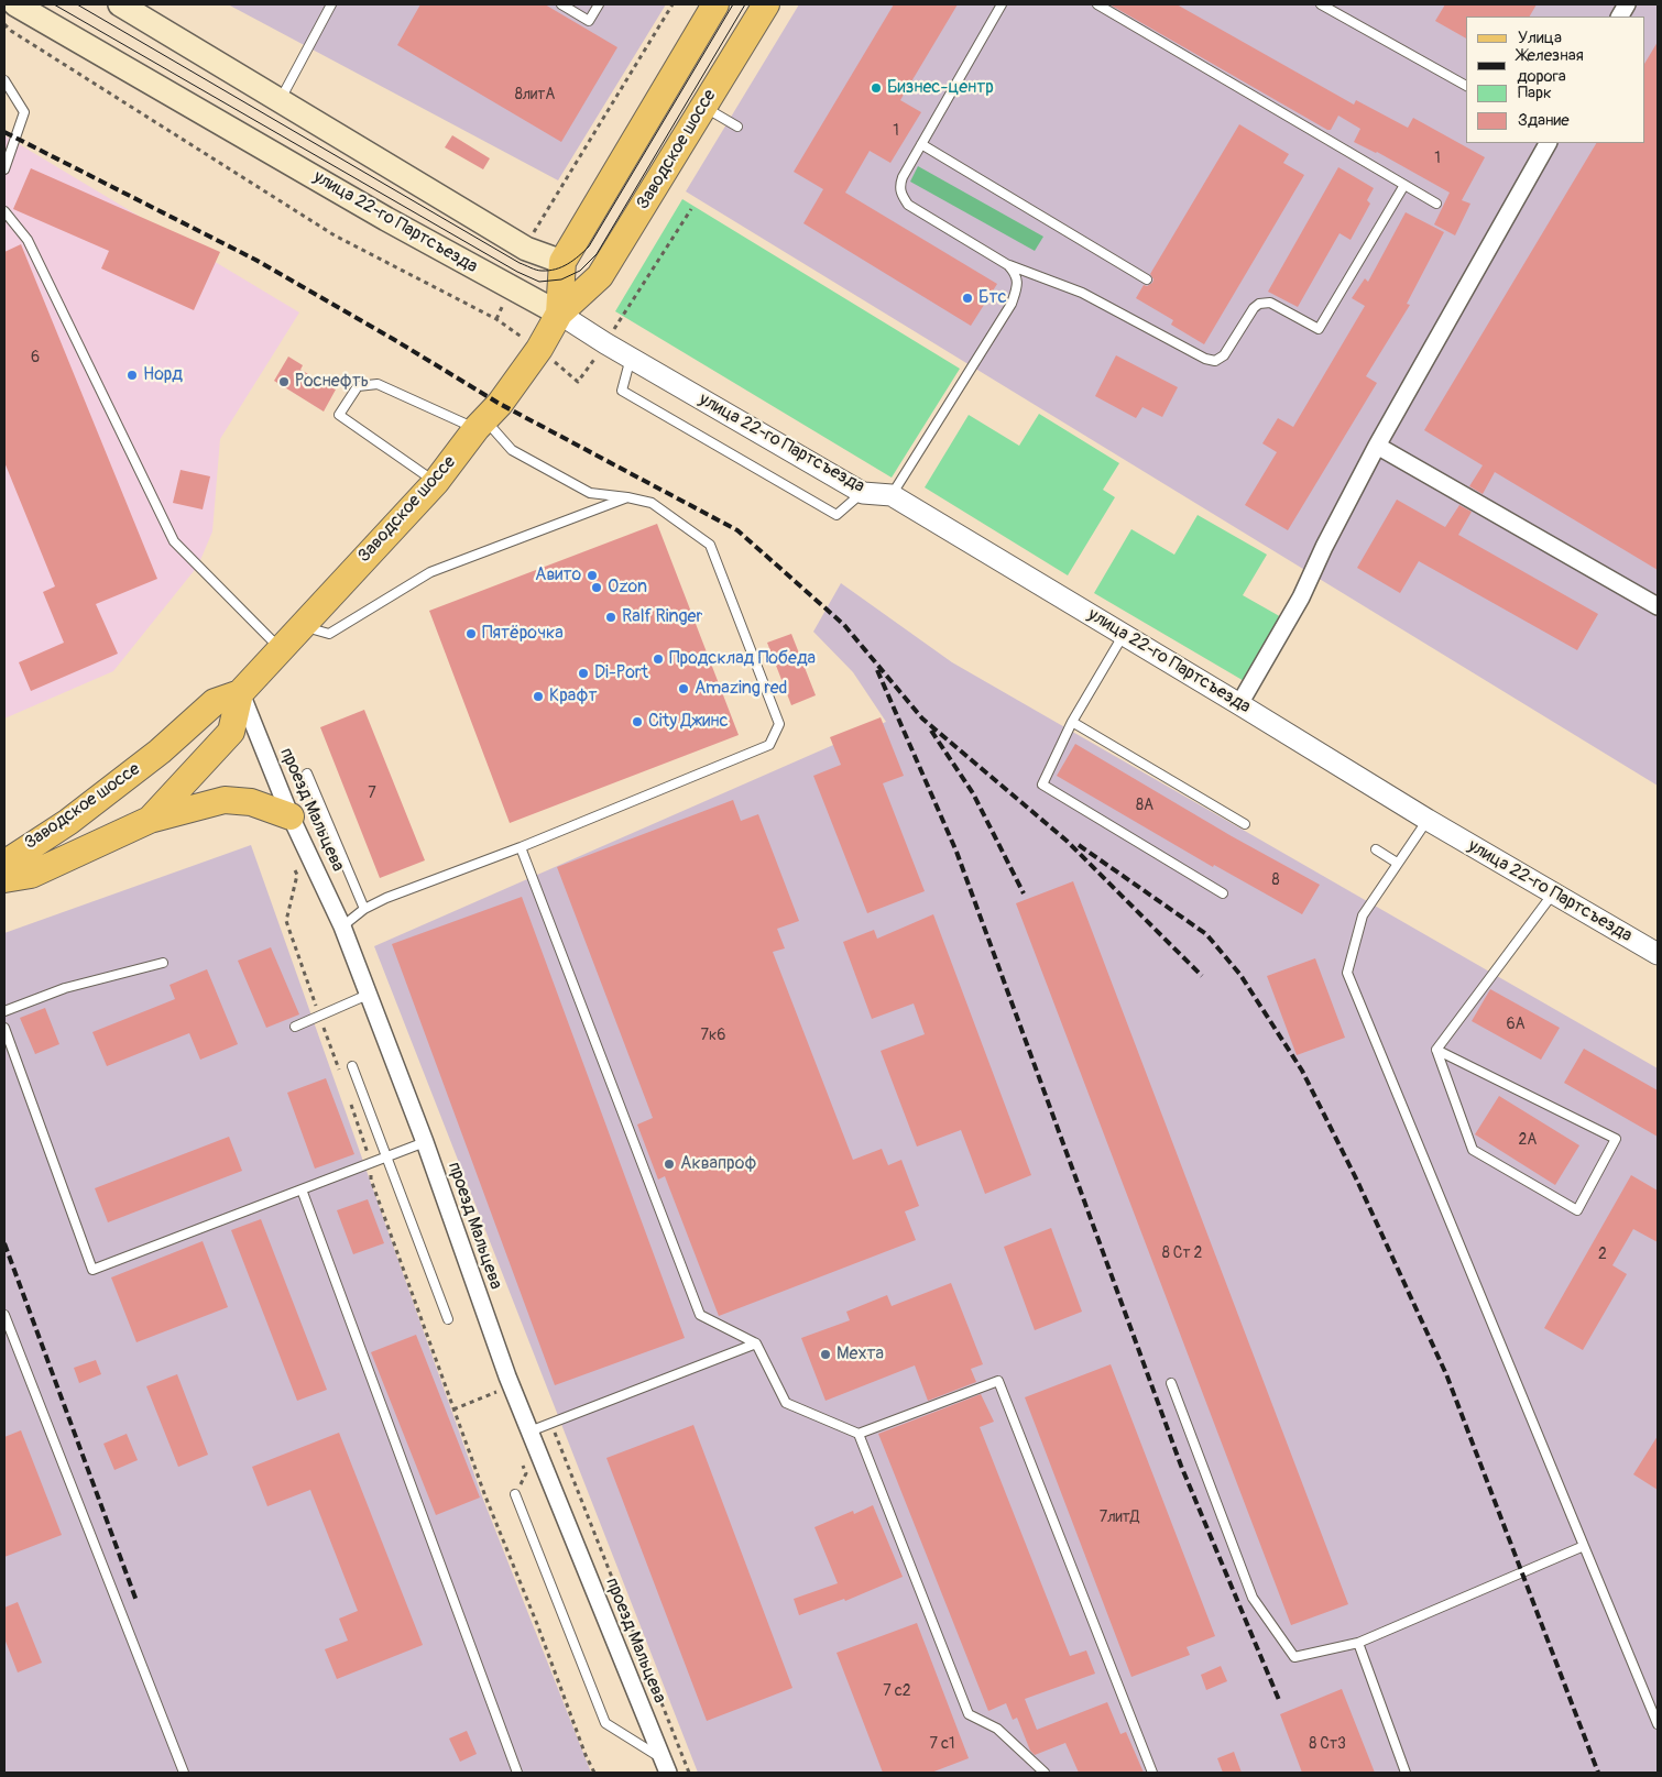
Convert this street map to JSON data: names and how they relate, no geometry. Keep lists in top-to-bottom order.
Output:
{
  "streets": {
    "main road": ["Заводское шоссе", "улица 22-го Партсъезда"],
    "street": ["проезд Мальцева"]
  },
  "crossings": [
    ["Заводское шоссе", "улица 22-го Партсъезда"],
    ["Заводское шоссе", "проезд Мальцева"]
  ],
  "places": [
    "Бизнес-центр",
    "Бтс",
    "Норд",
    "Роснефть",
    "Авито",
    "Ozon",
    "Ralf Ringer",
    "Пятёрочка",
    "Продсклад Победа",
    "Di-Port",
    "Amazing red",
    "Крафт",
    "City Джинс",
    "Аквапроф",
    "Мехта"
  ],
  "house_numbers": [
    "8литА",
    "1",
    "1",
    "6",
    "7",
    "8А",
    "8",
    "6А",
    "7к6",
    "2А",
    "8 Ст 2",
    "2",
    "7литД",
    "7 с2",
    "7 с1",
    "8 Ст3"
  ],
  "legend": [
    "Улица",
    "Железная дорога",
    "Парк",
    "Здание"
  ]
}
